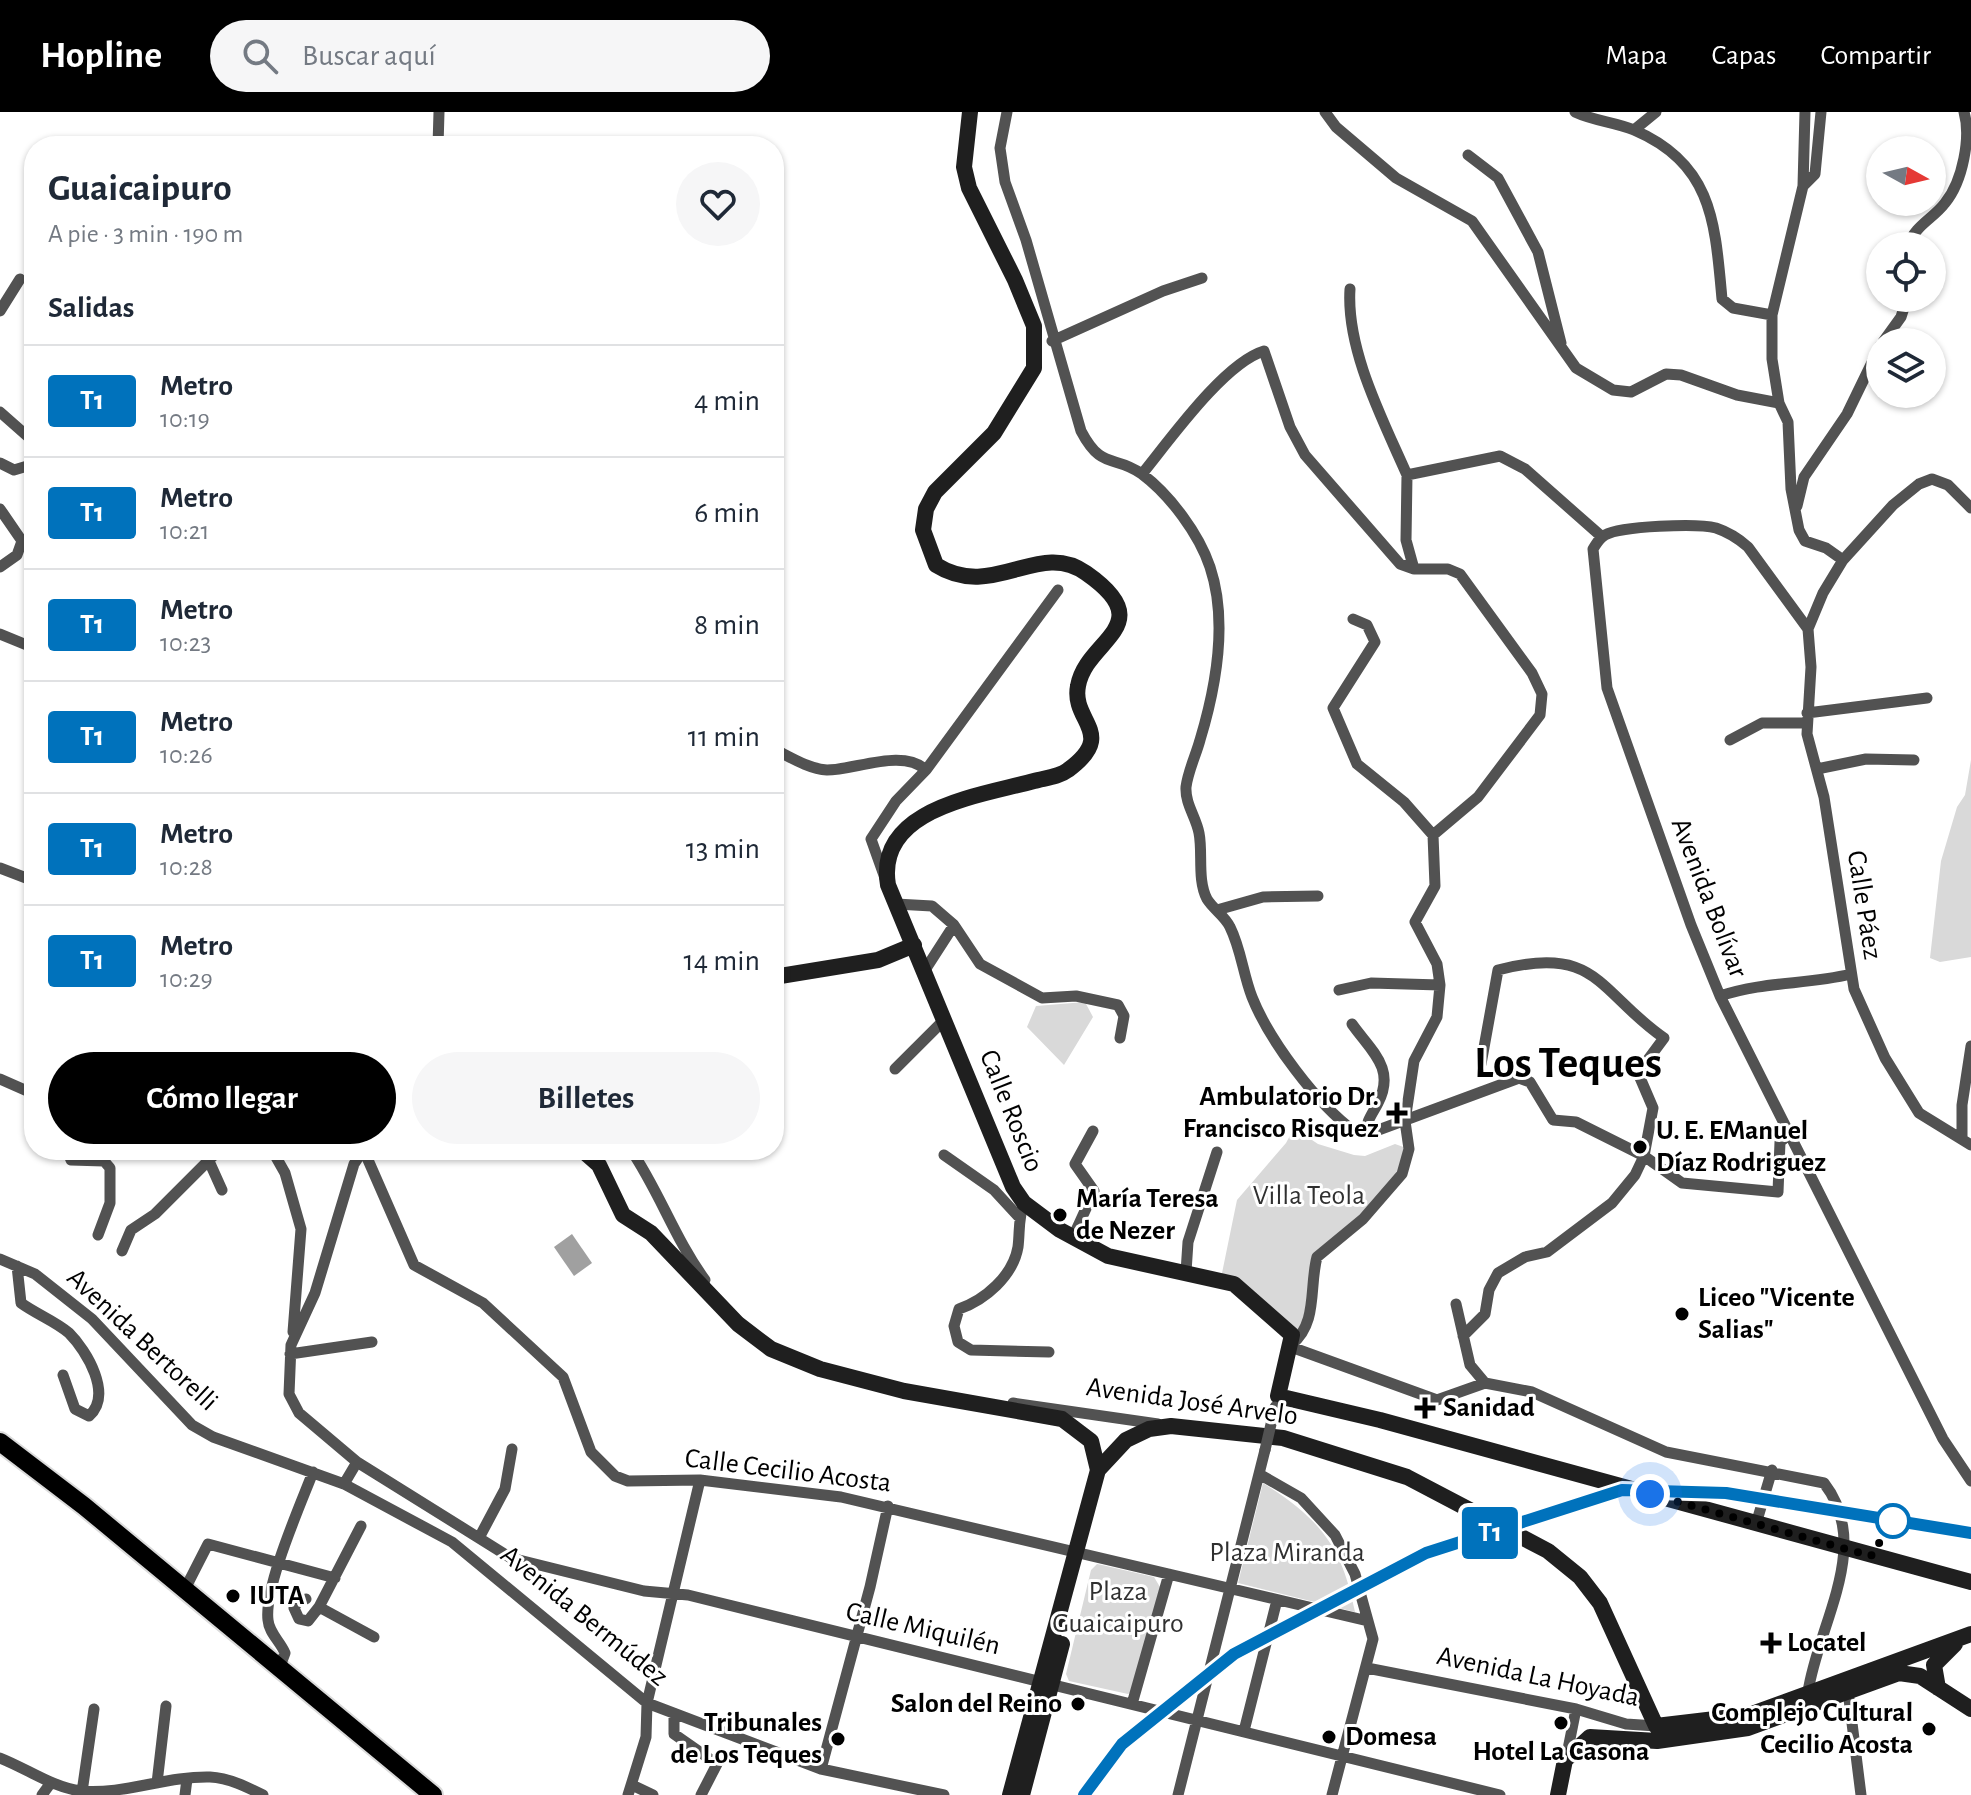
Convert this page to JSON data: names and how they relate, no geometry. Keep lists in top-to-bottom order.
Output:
{
  "streets": {
    "street": [
      "Avenida Bolívar",
      "Calle Páez",
      "Calle Roscio",
      "Avenida Bertorelli",
      "Avenida José Arvelo",
      "Calle Cecilio Acosta",
      "Avenida Bermúdez",
      "Calle Miquilén",
      "Avenida La Hoyada"
    ]
  },
  "crossings": [
    ["Avenida Bertorelli", "Avenida Bermúdez"],
    ["Avenida José Arvelo", "Avenida La Hoyada"]
  ],
  "districts": ["Los Teques"],
  "parks": ["Villa Teola", "Plaza Miranda", "Plaza Guaicaipuro"],
  "places": {
    "health": ["Ambulatorio Dr. Francisco Risquez", "Sanidad", "Locatel"],
    "other": [
      "U. E. EManuel Díaz Rodriguez",
      "María Teresa de Nezer",
      "Liceo \"Vicente Salias\"",
      "IUTA",
      "Salon del Reino",
      "Hotel La Casona",
      "Complejo Cultural Cecilio Acosta",
      "Domesa",
      "Tribunales de Los Teques"
    ]
  },
  "lines": ["metro line T1"],
  "north": "right",
  "page": {
    "header": "Hopline",
    "search": "Buscar aquí",
    "nav": ["Mapa", "Capas", "Compartir"],
    "on_map": "T1",
    "heading": [
      ["Guaicaipuro", "A pie · 3 min · 190 m"],
      "Salidas"
    ],
    "list": [
      {
        "mark": "T1",
        "name": "Metro",
        "note": "10:19",
        "value": "4 min"
      },
      {
        "mark": "T1",
        "name": "Metro",
        "note": "10:21",
        "value": "6 min"
      },
      {
        "mark": "T1",
        "name": "Metro",
        "note": "10:23",
        "value": "8 min"
      },
      {
        "mark": "T1",
        "name": "Metro",
        "note": "10:26",
        "value": "11 min"
      },
      {
        "mark": "T1",
        "name": "Metro",
        "note": "10:28",
        "value": "13 min"
      },
      {
        "mark": "T1",
        "name": "Metro",
        "note": "10:29",
        "value": "14 min"
      }
    ],
    "buttons": ["Cómo llegar", "Billetes"]
  }
}
